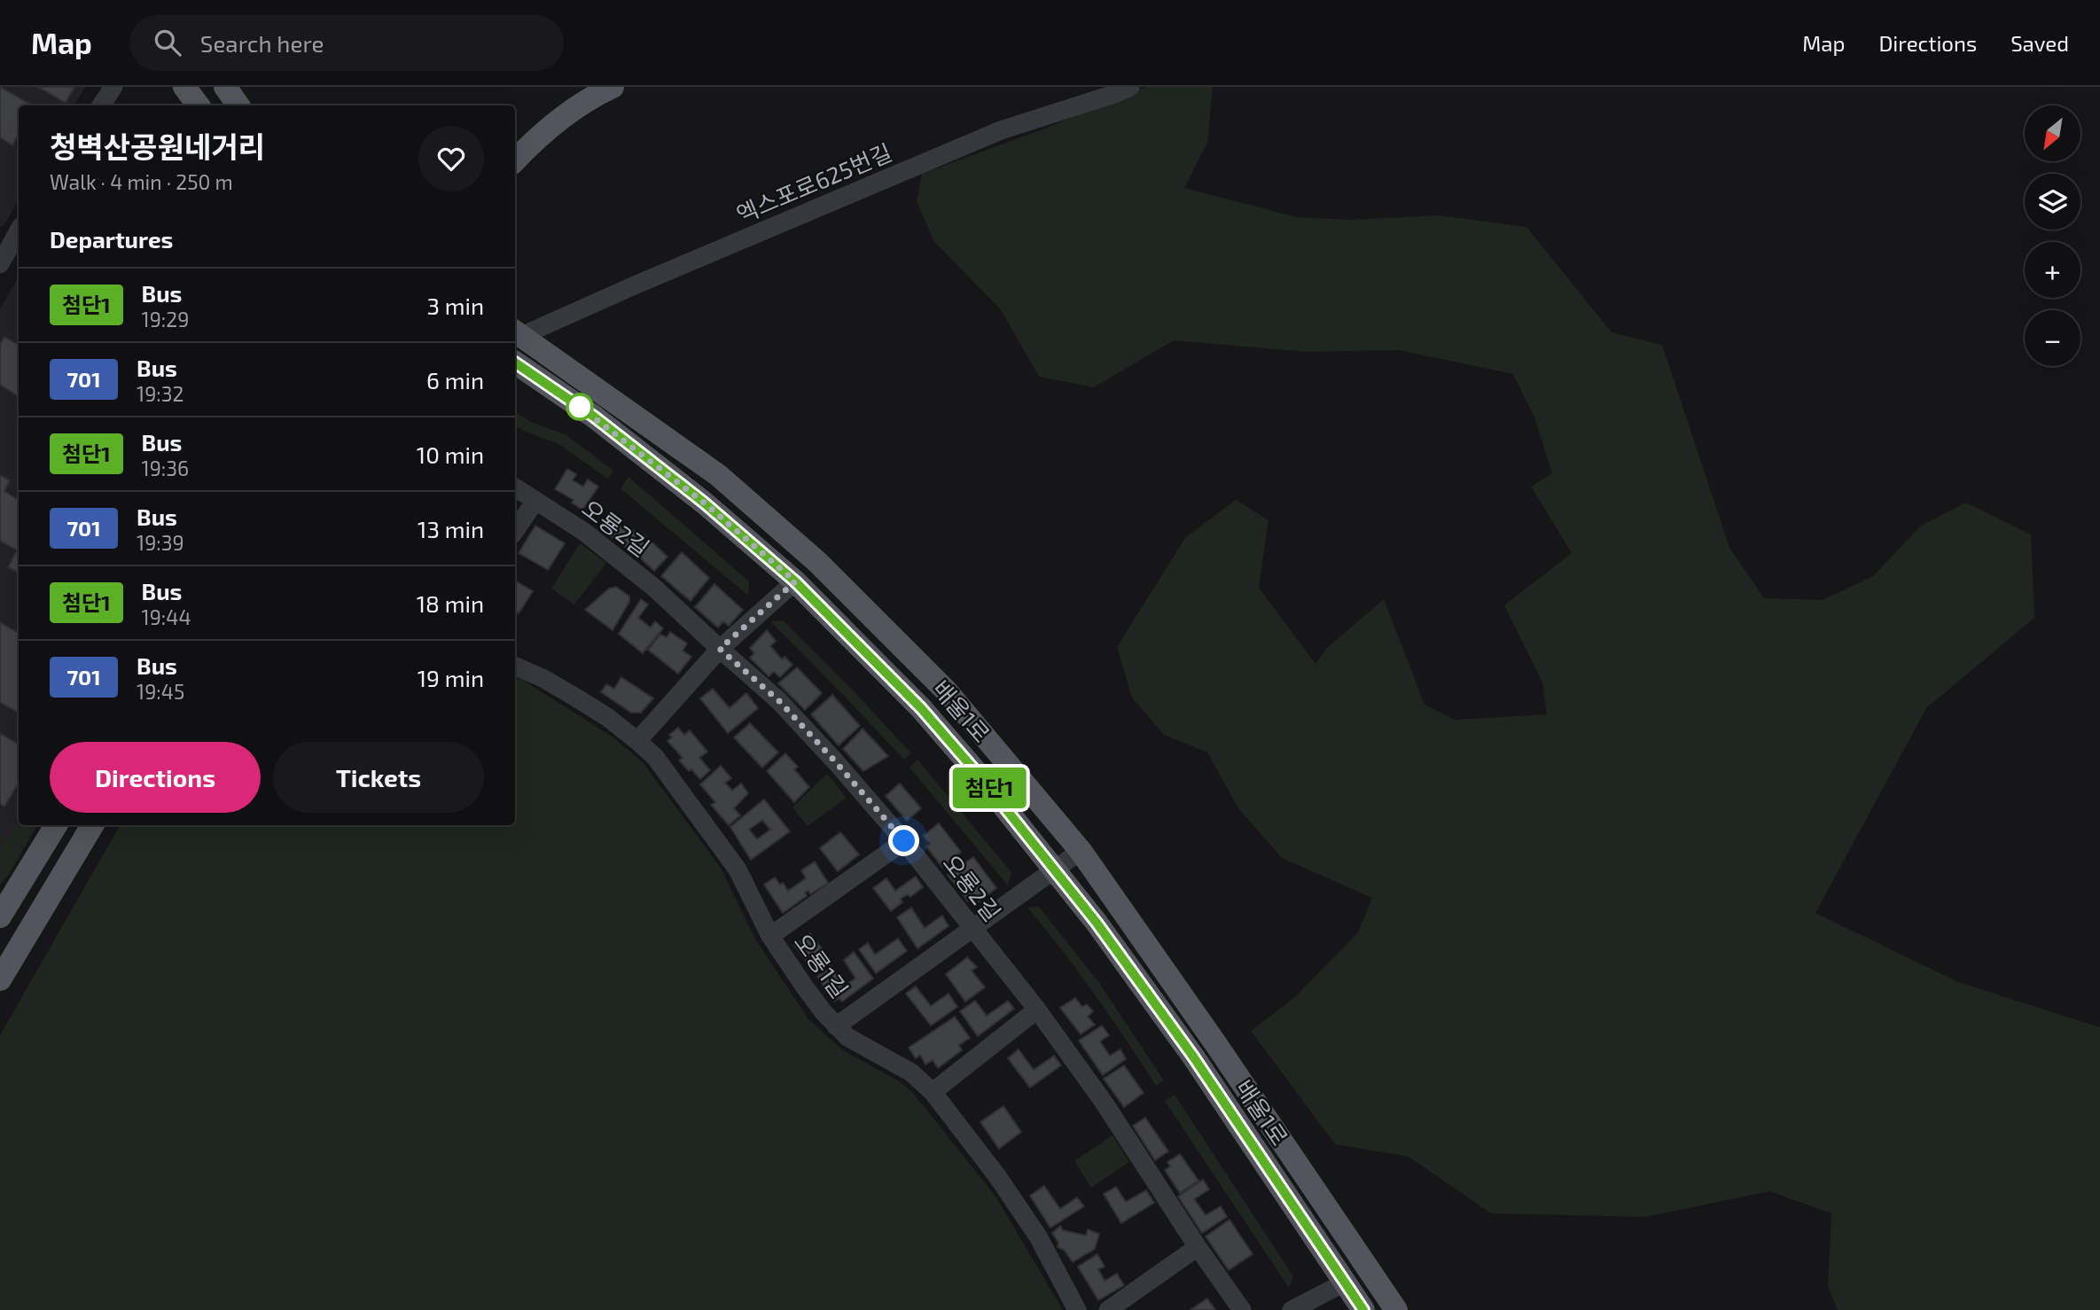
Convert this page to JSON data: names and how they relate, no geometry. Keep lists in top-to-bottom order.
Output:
{
  "streets": {
    "main road": ["배울1로"],
    "street": ["엑스포로625번길", "오룡2길", "오룡1길"]
  },
  "crossings": [
    ["엑스포로625번길", "배울1로"]
  ],
  "lines": ["bus line 첨단1"],
  "north": "bottom left",
  "page": {
    "header": "Map",
    "search": "Search here",
    "nav": ["Map", "Directions", "Saved"],
    "on_map": "첨단1",
    "map_buttons": ["+", "−"],
    "heading": [
      ["청벽산공원네거리", "Walk · 4 min · 250 m"],
      "Departures"
    ],
    "list": [
      {
        "mark": "첨단1",
        "name": "Bus",
        "note": "19:29",
        "value": "3 min"
      },
      {
        "mark": "701",
        "name": "Bus",
        "note": "19:32",
        "value": "6 min"
      },
      {
        "mark": "첨단1",
        "name": "Bus",
        "note": "19:36",
        "value": "10 min"
      },
      {
        "mark": "701",
        "name": "Bus",
        "note": "19:39",
        "value": "13 min"
      },
      {
        "mark": "첨단1",
        "name": "Bus",
        "note": "19:44",
        "value": "18 min"
      },
      {
        "mark": "701",
        "name": "Bus",
        "note": "19:45",
        "value": "19 min"
      }
    ],
    "buttons": ["Directions", "Tickets"]
  }
}
